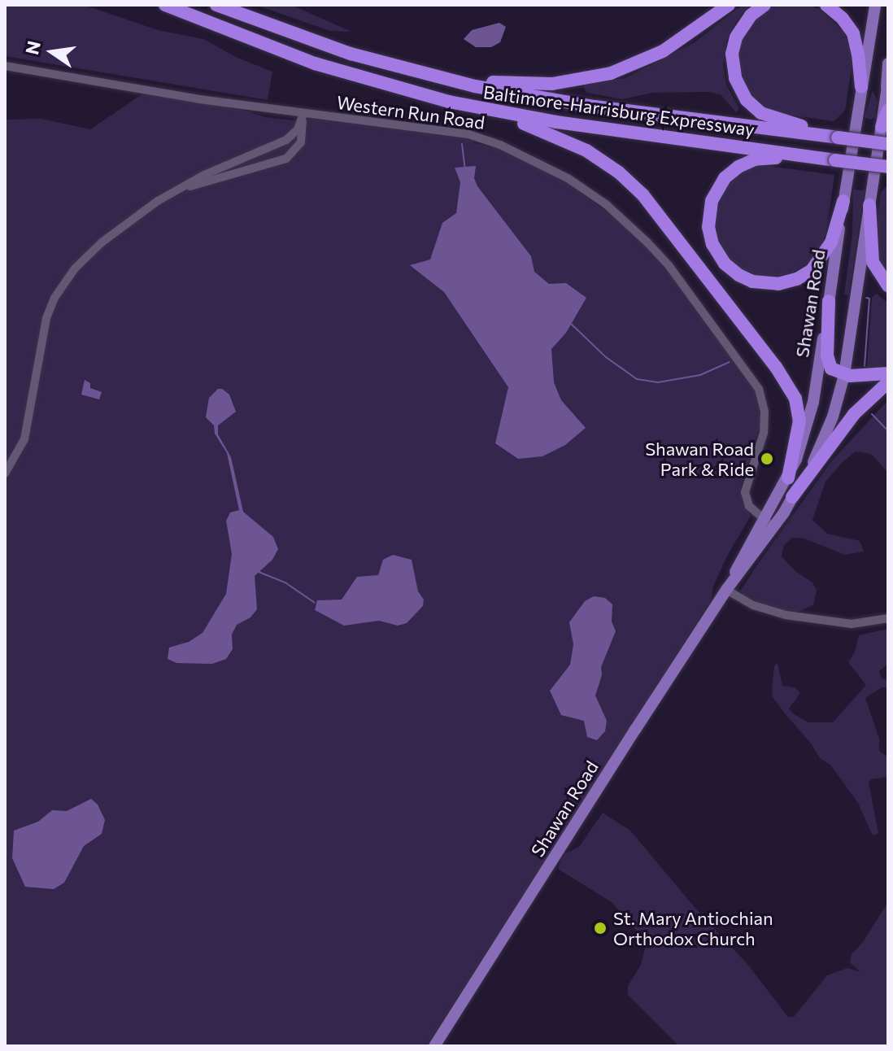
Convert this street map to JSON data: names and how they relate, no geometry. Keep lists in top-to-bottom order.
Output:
{
  "streets": {
    "highway": ["Baltimore-Harrisburg Expressway"],
    "main road": ["Shawan Road"],
    "street": ["Western Run Road"]
  },
  "crossings": [
    ["Western Run Road", "Shawan Road"]
  ],
  "places": ["Shawan Road Park & Ride", "St. Mary Antiochian Orthodox Church"],
  "north": "left"
}
